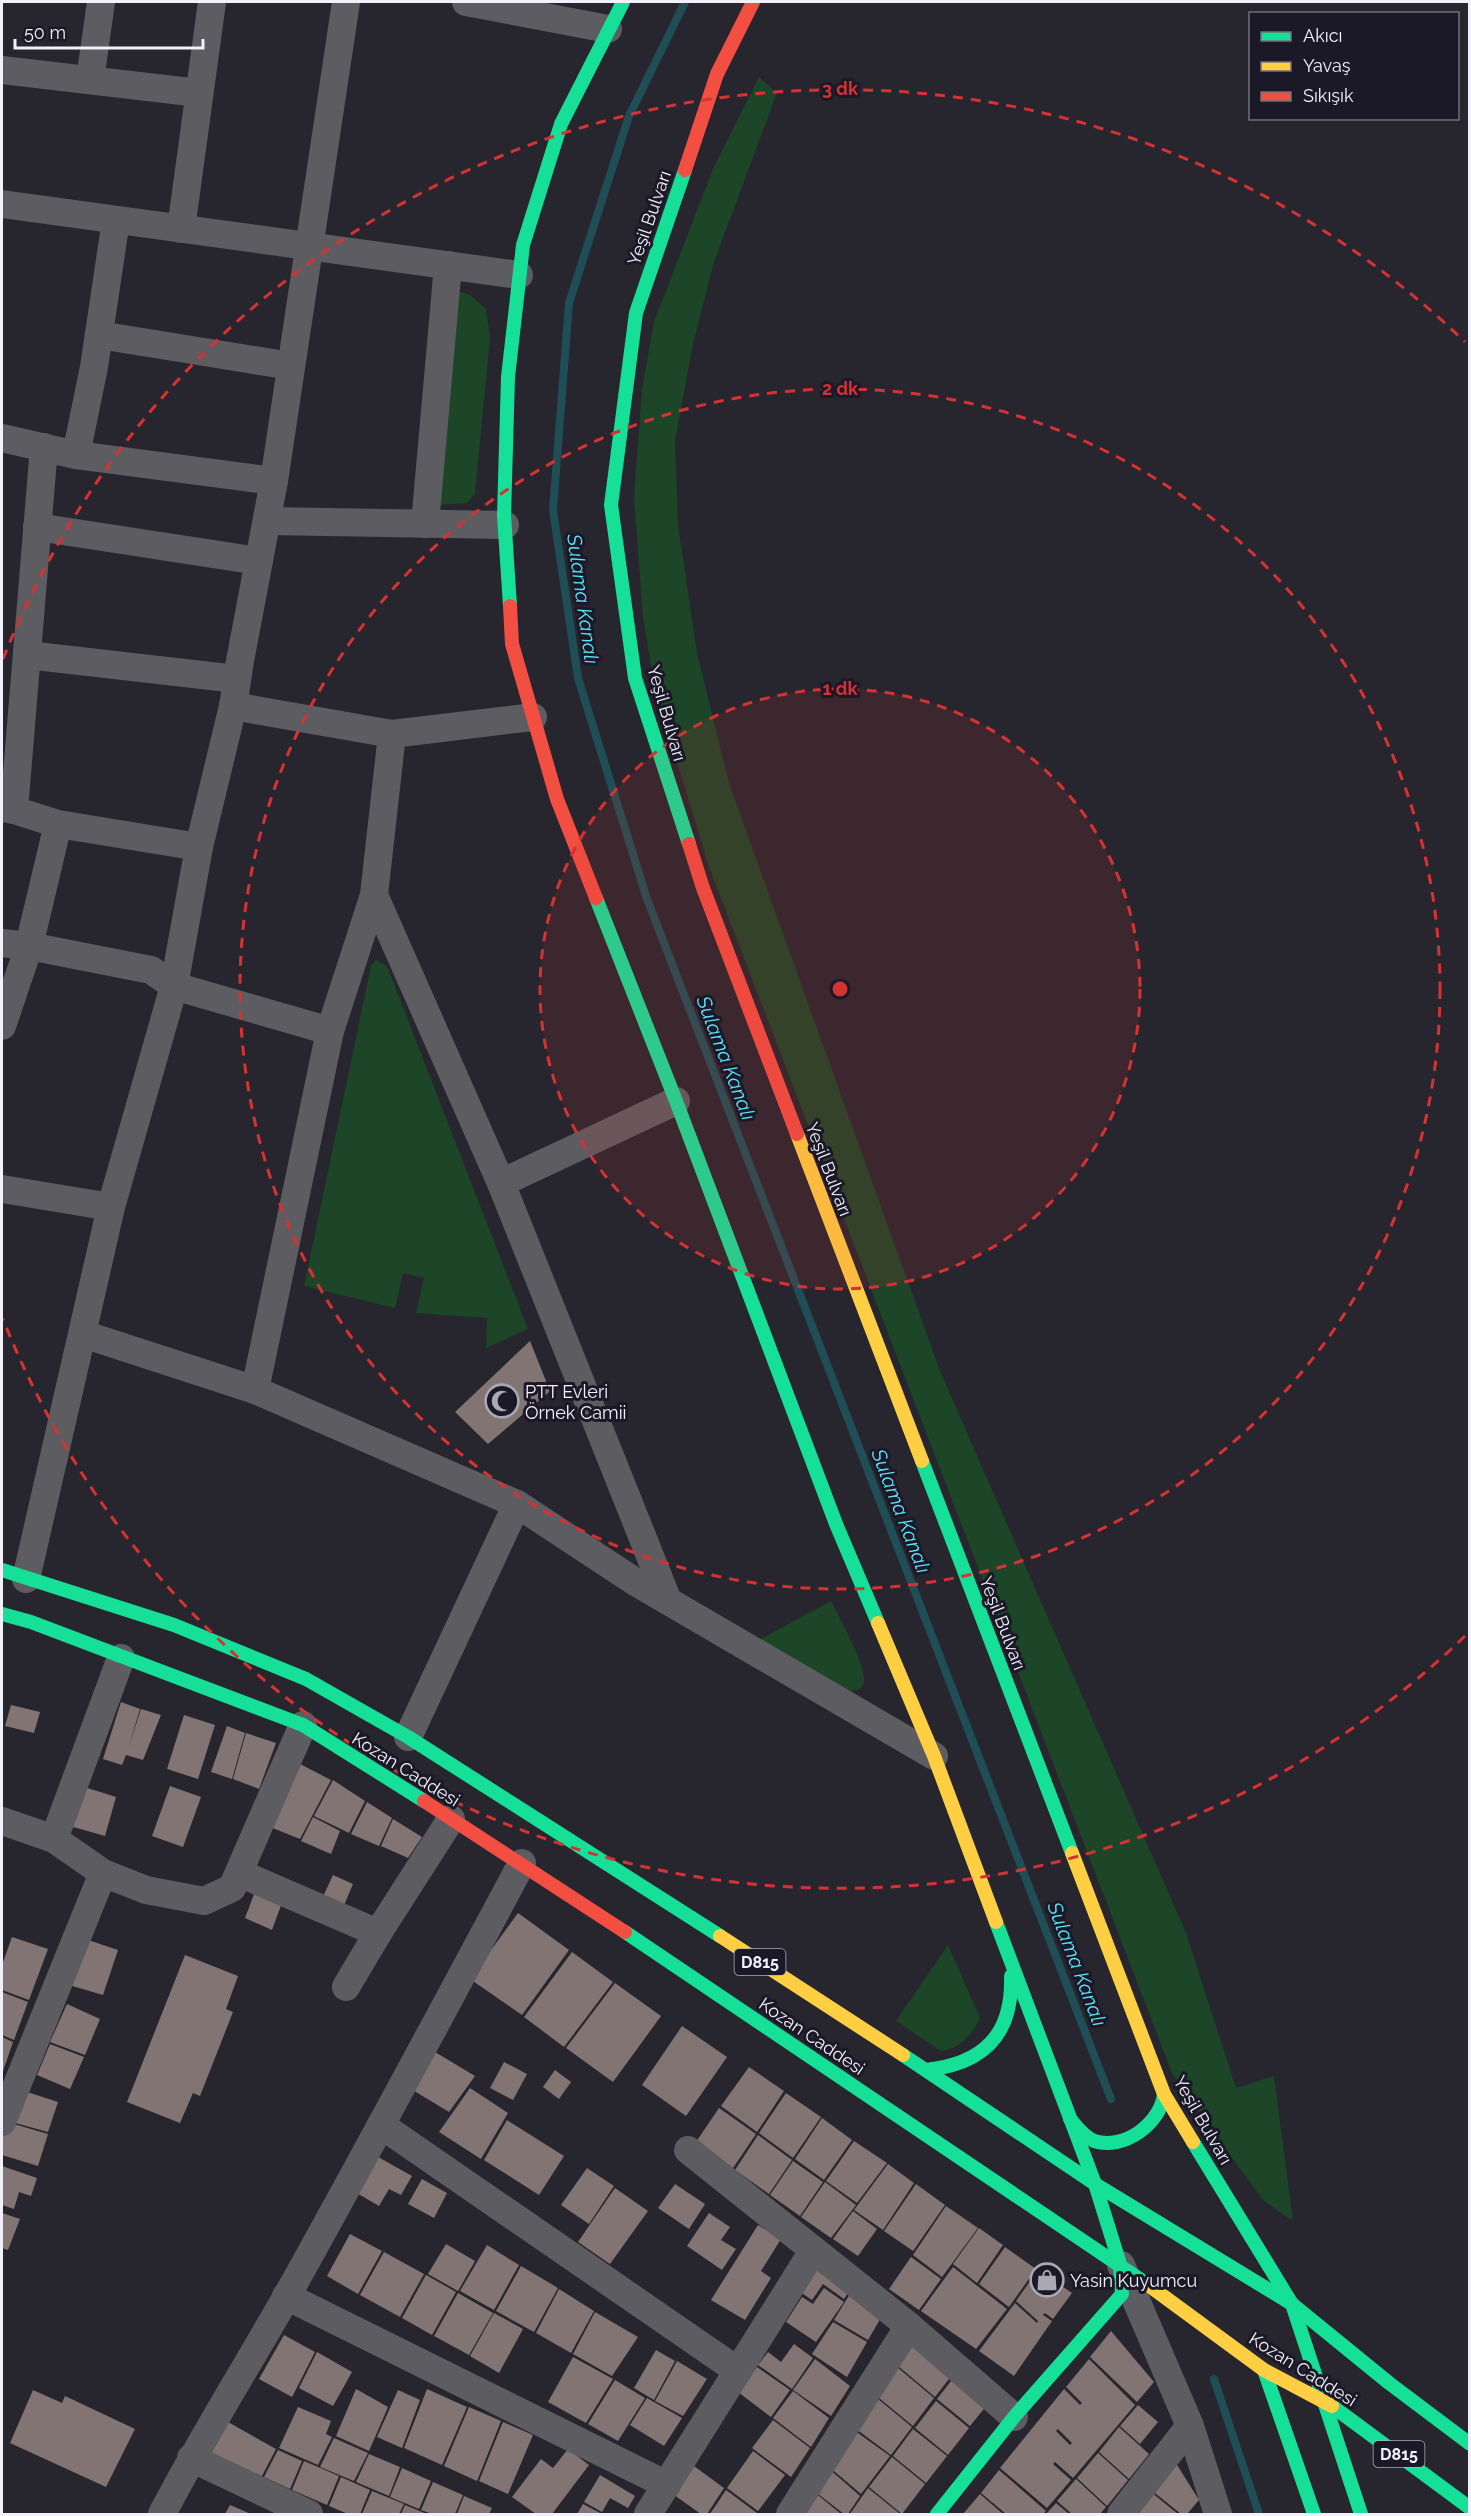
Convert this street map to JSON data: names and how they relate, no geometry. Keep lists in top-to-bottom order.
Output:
{
  "streets": {
    "main road": ["Yeşil Bulvarı", "Kozan Caddesi", "D815"]
  },
  "crossings": [
    ["Yeşil Bulvarı", "Kozan Caddesi"]
  ],
  "water": ["Sulama Kanalı"],
  "places": {
    "mosque": ["PTT Evleri Örnek Camii"],
    "shop": ["Yasin Kuyumcu"]
  },
  "legend": ["Akıcı", "Yavaş", "Sıkışık"],
  "scale_bar": "50 m",
  "rings": ["3 dk", "2 dk", "1 dk"]
}
